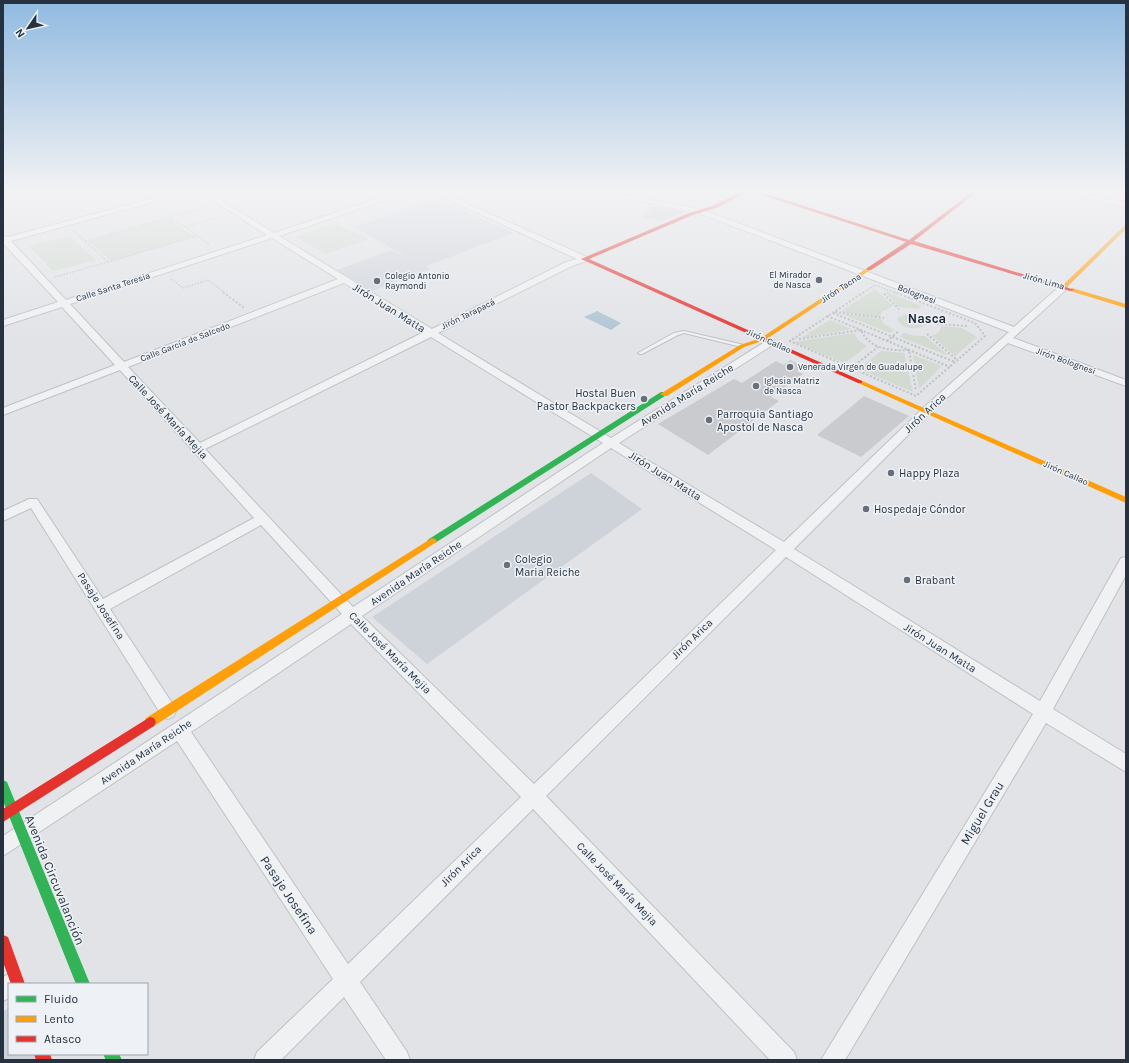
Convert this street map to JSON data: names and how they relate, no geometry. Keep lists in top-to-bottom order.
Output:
{
  "streets": {
    "street": [
      "Jirón Lima",
      "Calle Santa Teresia",
      "Jirón Tacna",
      "Bolognesi",
      "Jirón Juan Matta",
      "Jirón Tarapacá",
      "Jirón Callao",
      "Calle García de Salcedo",
      "Jirón Bolognesi",
      "Avenida María Reiche",
      "Jirón Arica",
      "Calle José María Mejia",
      "Pasaje Josefina",
      "Miguel Grau",
      "Avenida Circuvalanción"
    ]
  },
  "crossings": [
    ["Jirón Lima", "Jirón Tacna"],
    ["Jirón Lima", "Jirón Arica"],
    ["Calle Santa Teresia", "Calle José María Mejia"],
    ["Jirón Tacna", "Bolognesi"],
    ["Jirón Tacna", "Jirón Callao"],
    ["Jirón Tacna", "Avenida María Reiche"],
    ["Bolognesi", "Jirón Arica"],
    ["Jirón Juan Matta", "Jirón Tarapacá"],
    ["Jirón Juan Matta", "Calle García de Salcedo"],
    ["Jirón Juan Matta", "Avenida María Reiche"],
    ["Jirón Juan Matta", "Jirón Arica"],
    ["Jirón Juan Matta", "Miguel Grau"],
    ["Jirón Tarapacá", "Jirón Callao"],
    ["Jirón Tarapacá", "Calle José María Mejia"],
    ["Jirón Callao", "Avenida María Reiche"],
    ["Jirón Callao", "Jirón Arica"],
    ["Calle García de Salcedo", "Calle José María Mejia"],
    ["Jirón Bolognesi", "Jirón Arica"],
    ["Avenida María Reiche", "Calle José María Mejia"],
    ["Avenida María Reiche", "Pasaje Josefina"],
    ["Avenida María Reiche", "Avenida Circuvalanción"],
    ["Jirón Arica", "Calle José María Mejia"],
    ["Jirón Arica", "Pasaje Josefina"]
  ],
  "districts": ["Nasca"],
  "places": [
    "El Mirador de Nasca",
    "Colegio Antonio Raymondi",
    "Venerada Virgen de Guadalupe",
    "Iglesia Matriz de Nasca",
    "Hostal Buen Pastor Backpackers",
    "Parroquia Santiago Apostol de Nasca",
    "Happy Plaza",
    "Hospedaje Cóndor",
    "Colegio Maria Reiche",
    "Brabant"
  ],
  "legend": ["Fluido", "Lento", "Atasco"],
  "north": "bottom left"
}
